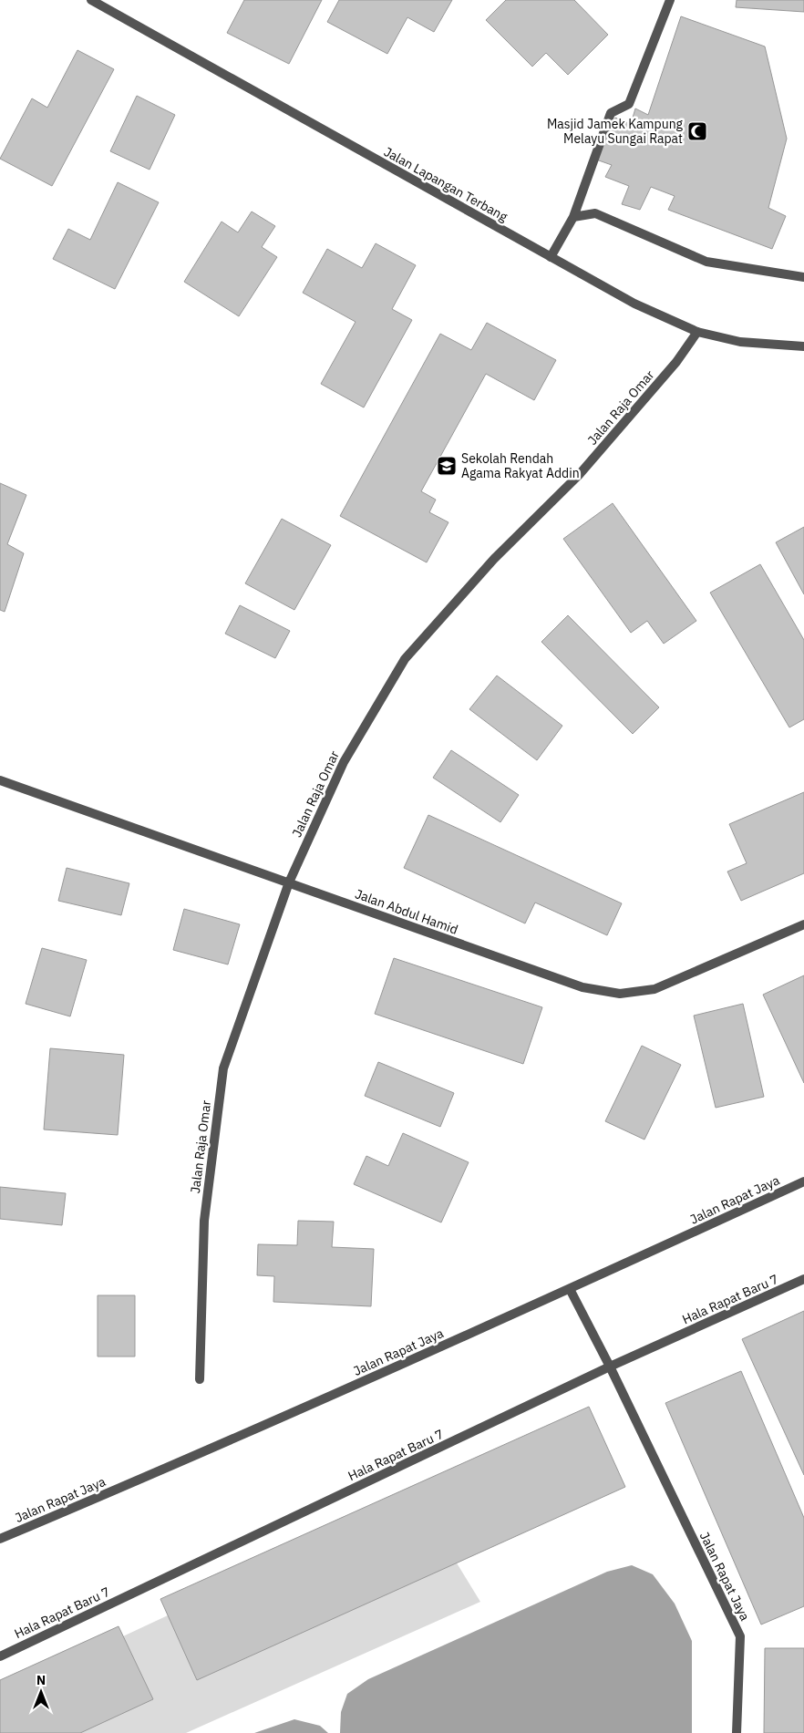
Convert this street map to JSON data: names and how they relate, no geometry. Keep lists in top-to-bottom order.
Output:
{
  "streets": {
    "street": [
      "Jalan Lapangan Terbang",
      "Jalan Raja Omar",
      "Jalan Abdul Hamid",
      "Jalan Rapat Jaya",
      "Hala Rapat Baru 7"
    ]
  },
  "crossings": [
    ["Jalan Lapangan Terbang", "Jalan Raja Omar"],
    ["Jalan Raja Omar", "Jalan Abdul Hamid"],
    ["Jalan Rapat Jaya", "Hala Rapat Baru 7"]
  ],
  "places": {
    "mosque": ["Masjid Jamek Kampung Melayu Sungai Rapat"],
    "school or university": ["Sekolah Rendah Agama Rakyat Addin"]
  },
  "north": "top"
}
